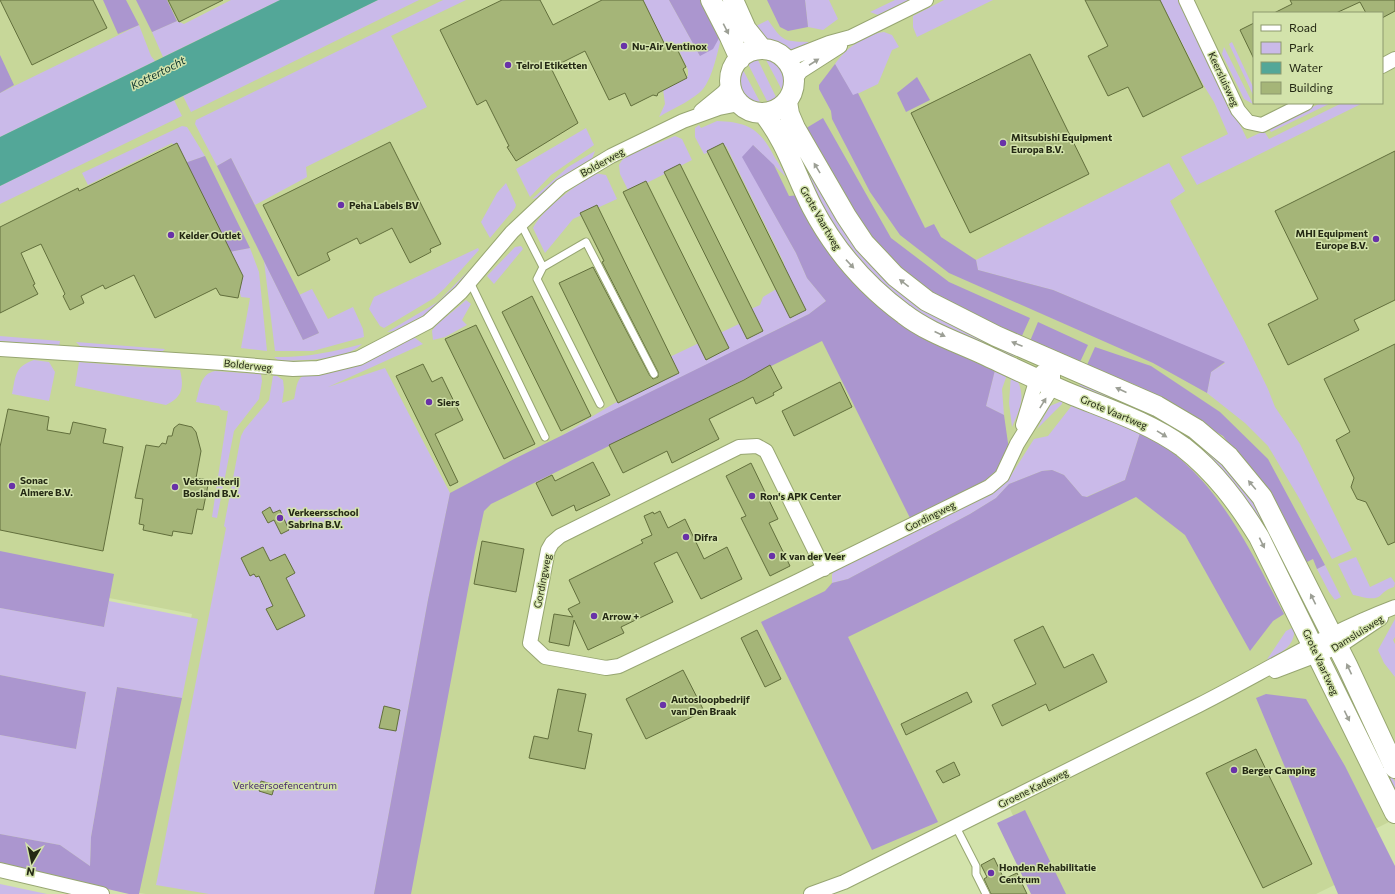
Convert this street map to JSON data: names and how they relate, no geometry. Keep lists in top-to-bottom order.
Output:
{
  "streets": {
    "main road": ["Grote Vaartweg"],
    "street": [
      "Keersluisweg",
      "Bolderweg",
      "Gordingweg",
      "Damsluisweg",
      "Groene Kadeweg"
    ]
  },
  "crossings": [
    ["Bolderweg", "Grote Vaartweg"],
    ["Grote Vaartweg", "Gordingweg"],
    ["Grote Vaartweg", "Damsluisweg"],
    ["Grote Vaartweg", "Groene Kadeweg"],
    ["Damsluisweg", "Groene Kadeweg"]
  ],
  "water": ["Kottertocht"],
  "parks": ["Verkeersoefencentrum"],
  "places": [
    "Nu-Air Ventinox",
    "Telrol Etiketten",
    "Mitsubishi Equipment Europa B.V.",
    "Peha Labels BV",
    "Kelder Outlet",
    "MHI Equipment Europe B.V.",
    "Siers",
    "Sonac Almere B.V.",
    "Vetsmelterij Bosland B.V.",
    "Ron's APK Center",
    "Verkeersschool Sabrina B.V.",
    "Difra",
    "K van der Veer",
    "Arrow +",
    "Autosloopbedrijf van Den Braak",
    "Berger Camping",
    "Honden Rehabilitatie Centrum"
  ],
  "legend": [
    "Road",
    "Park",
    "Water",
    "Building"
  ],
  "north": "bottom"
}
